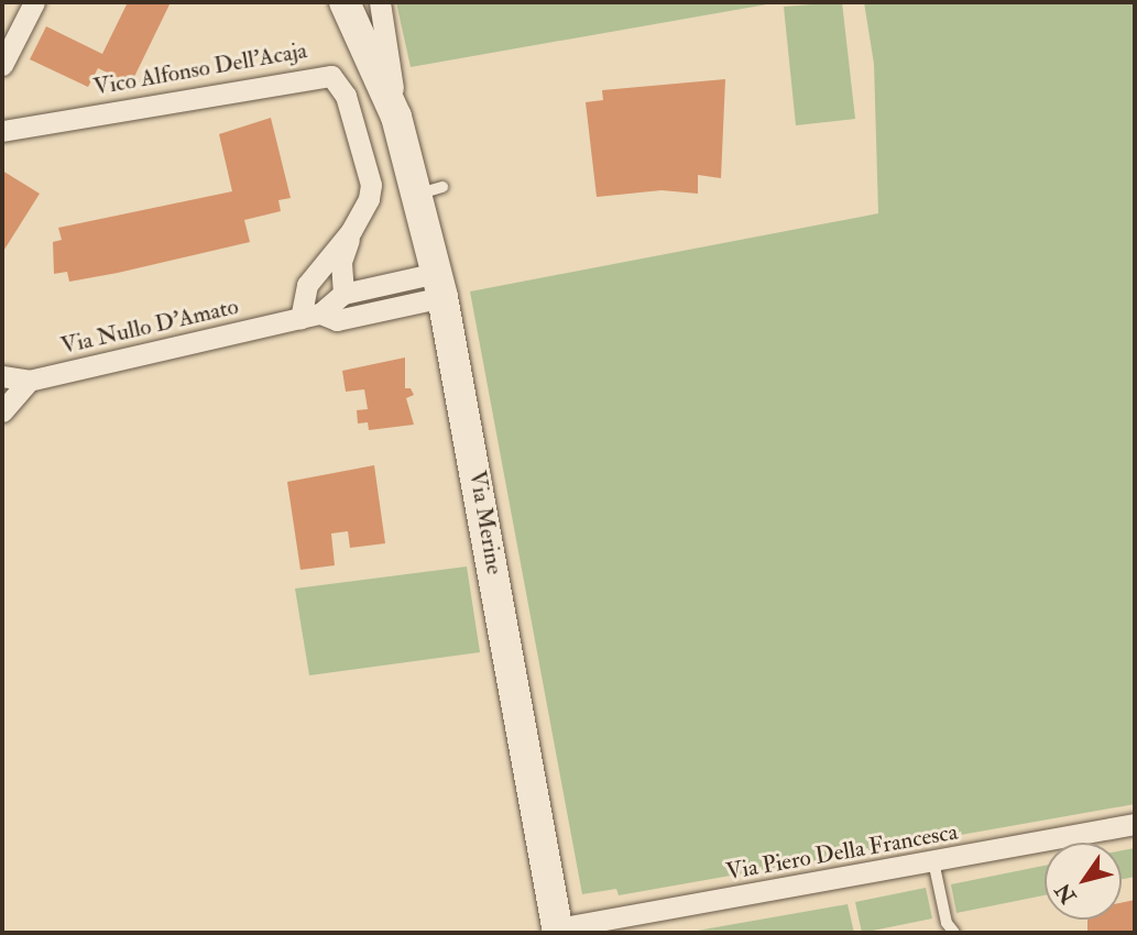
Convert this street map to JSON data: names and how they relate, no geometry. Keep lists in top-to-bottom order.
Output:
{
  "streets": {
    "main road": ["Via Merine"],
    "street": ["Vico Alfonso Dell'Acaja", "Via Nullo D'Amato", "Via Piero Della Francesca"]
  },
  "crossings": [
    ["Vico Alfonso Dell'Acaja", "Via Nullo D'Amato"],
    ["Via Nullo D'Amato", "Via Merine"],
    ["Via Merine", "Via Piero Della Francesca"]
  ],
  "north": "bottom left"
}
